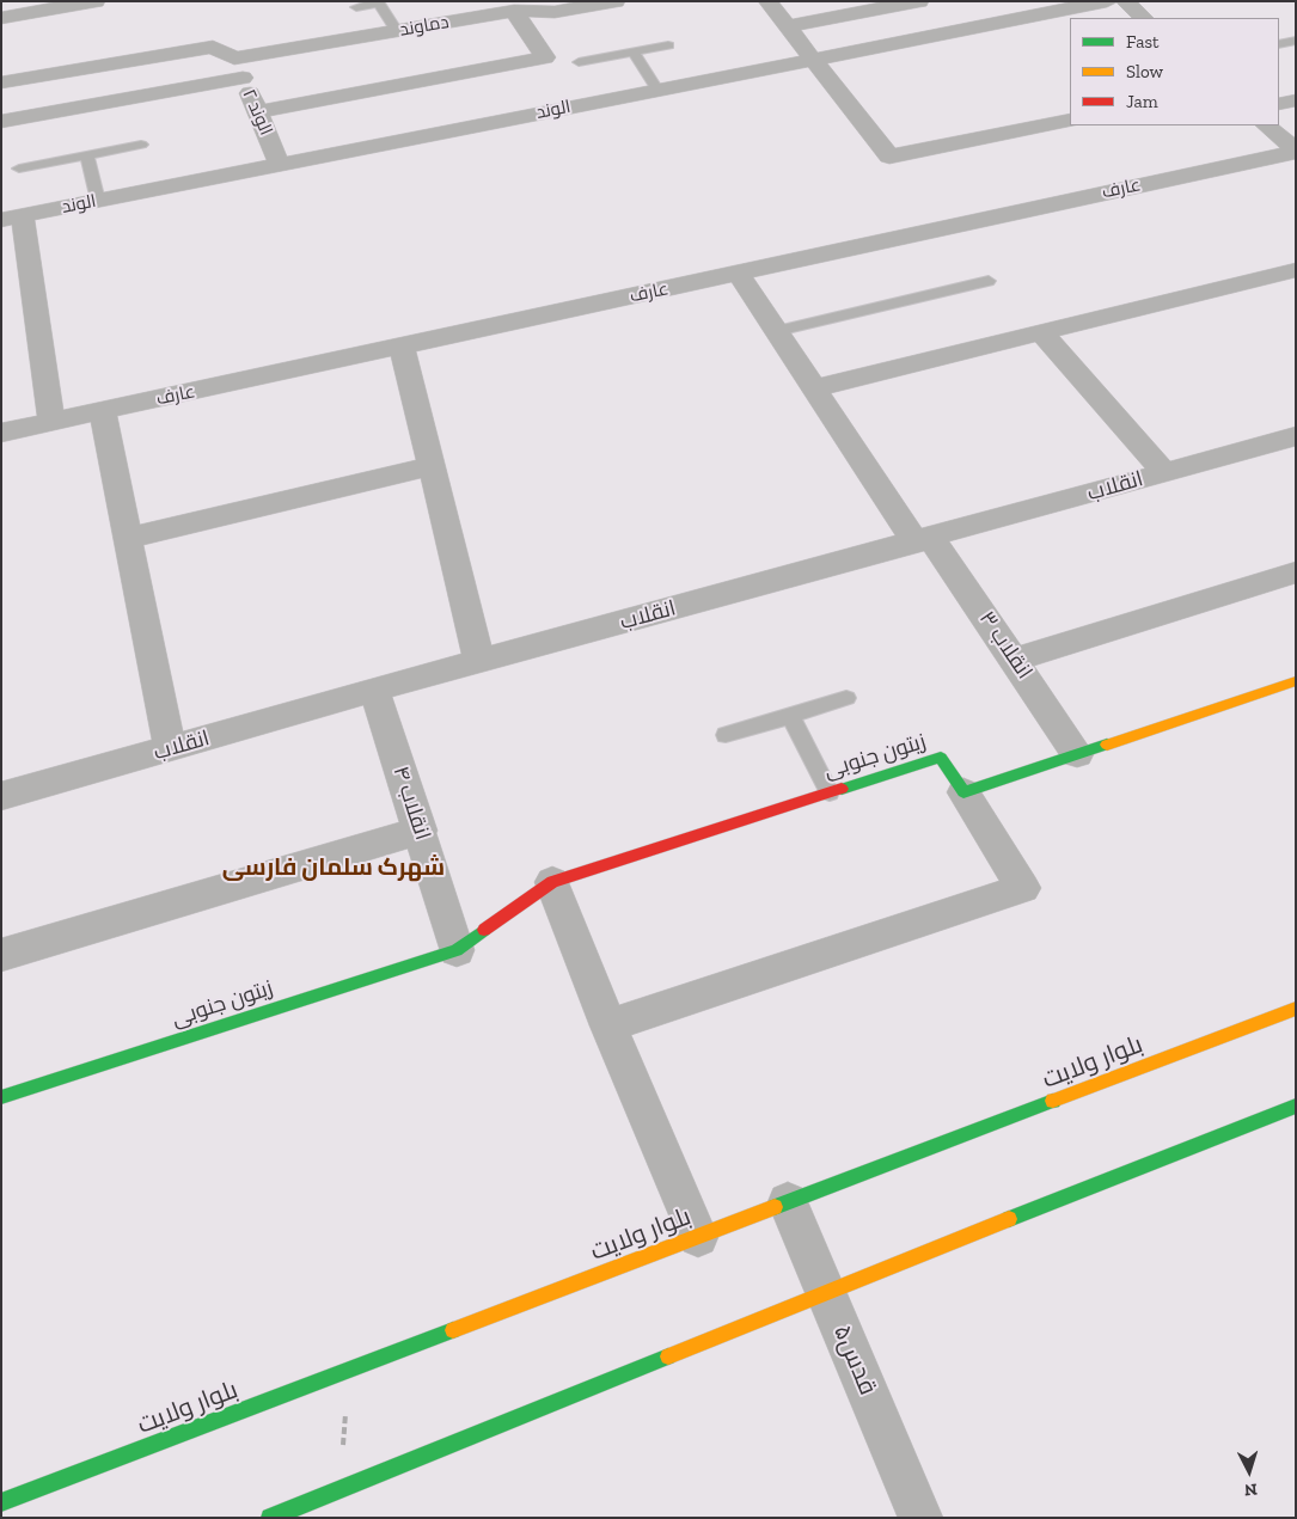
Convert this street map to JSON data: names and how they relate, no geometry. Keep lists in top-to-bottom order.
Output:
{
  "streets": {
    "street": [
      "دماوند",
      "الوند",
      "الوند ۲",
      "عارف",
      "انقلاب",
      "انقلاب ۳",
      "زیتون جنوبی",
      "انقلاب ۴",
      "بلوار ولایت",
      "قدس۵"
    ]
  },
  "crossings": [
    ["دماوند", "الوند ۲"],
    ["الوند", "الوند ۲"],
    ["عارف", "انقلاب ۳"],
    ["انقلاب", "انقلاب ۳"],
    ["انقلاب", "انقلاب ۴"],
    ["زیتون جنوبی", "انقلاب ۴"],
    ["بلوار ولایت", "قدس۵"]
  ],
  "districts": ["شهرک سلمان فارسی"],
  "legend": ["Fast", "Slow", "Jam"],
  "north": "bottom"
}
